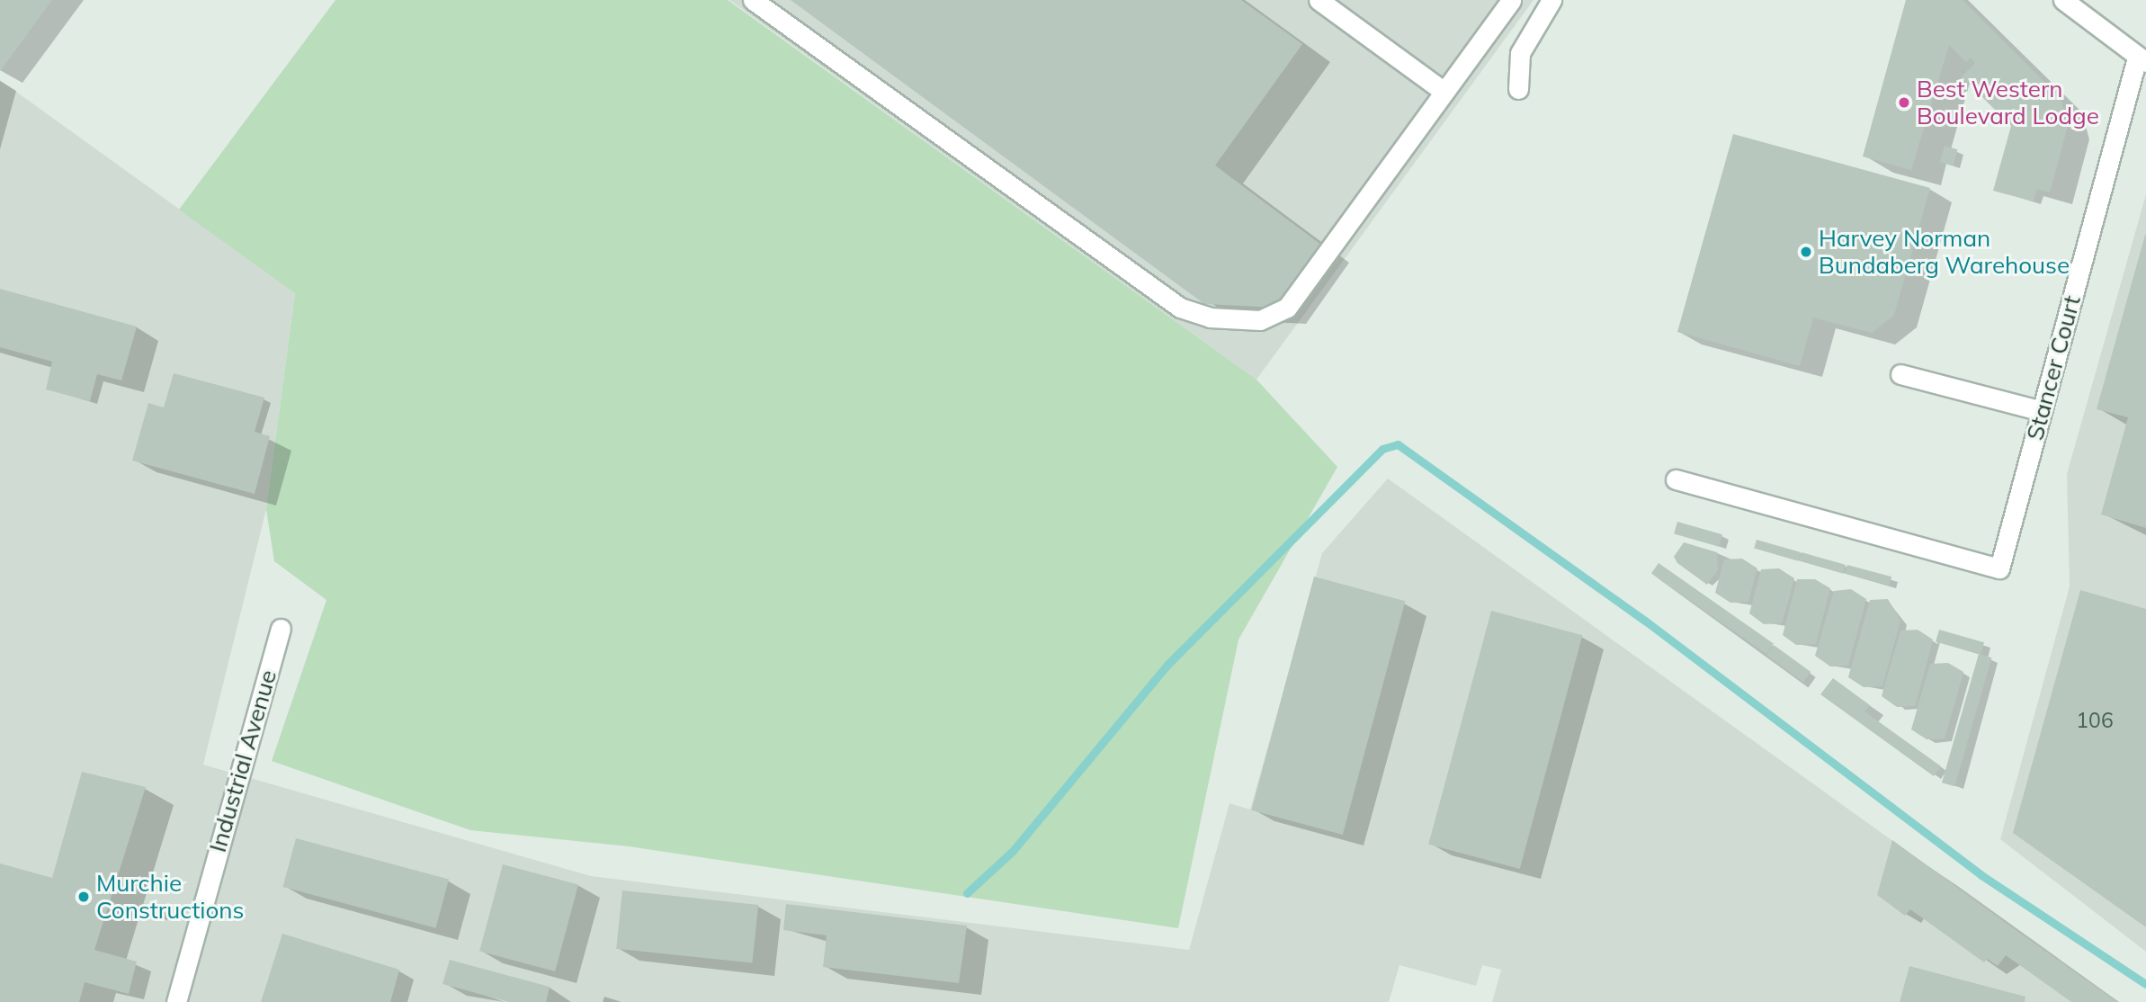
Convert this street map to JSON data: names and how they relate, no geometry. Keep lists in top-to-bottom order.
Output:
{
  "streets": {
    "street": ["Stancer Court", "Industrial Avenue"]
  },
  "places": ["Best Western Boulevard Lodge", "Harvey Norman Bundaberg Warehouse", "Murchie Constructions"],
  "house_numbers": ["106"]
}
